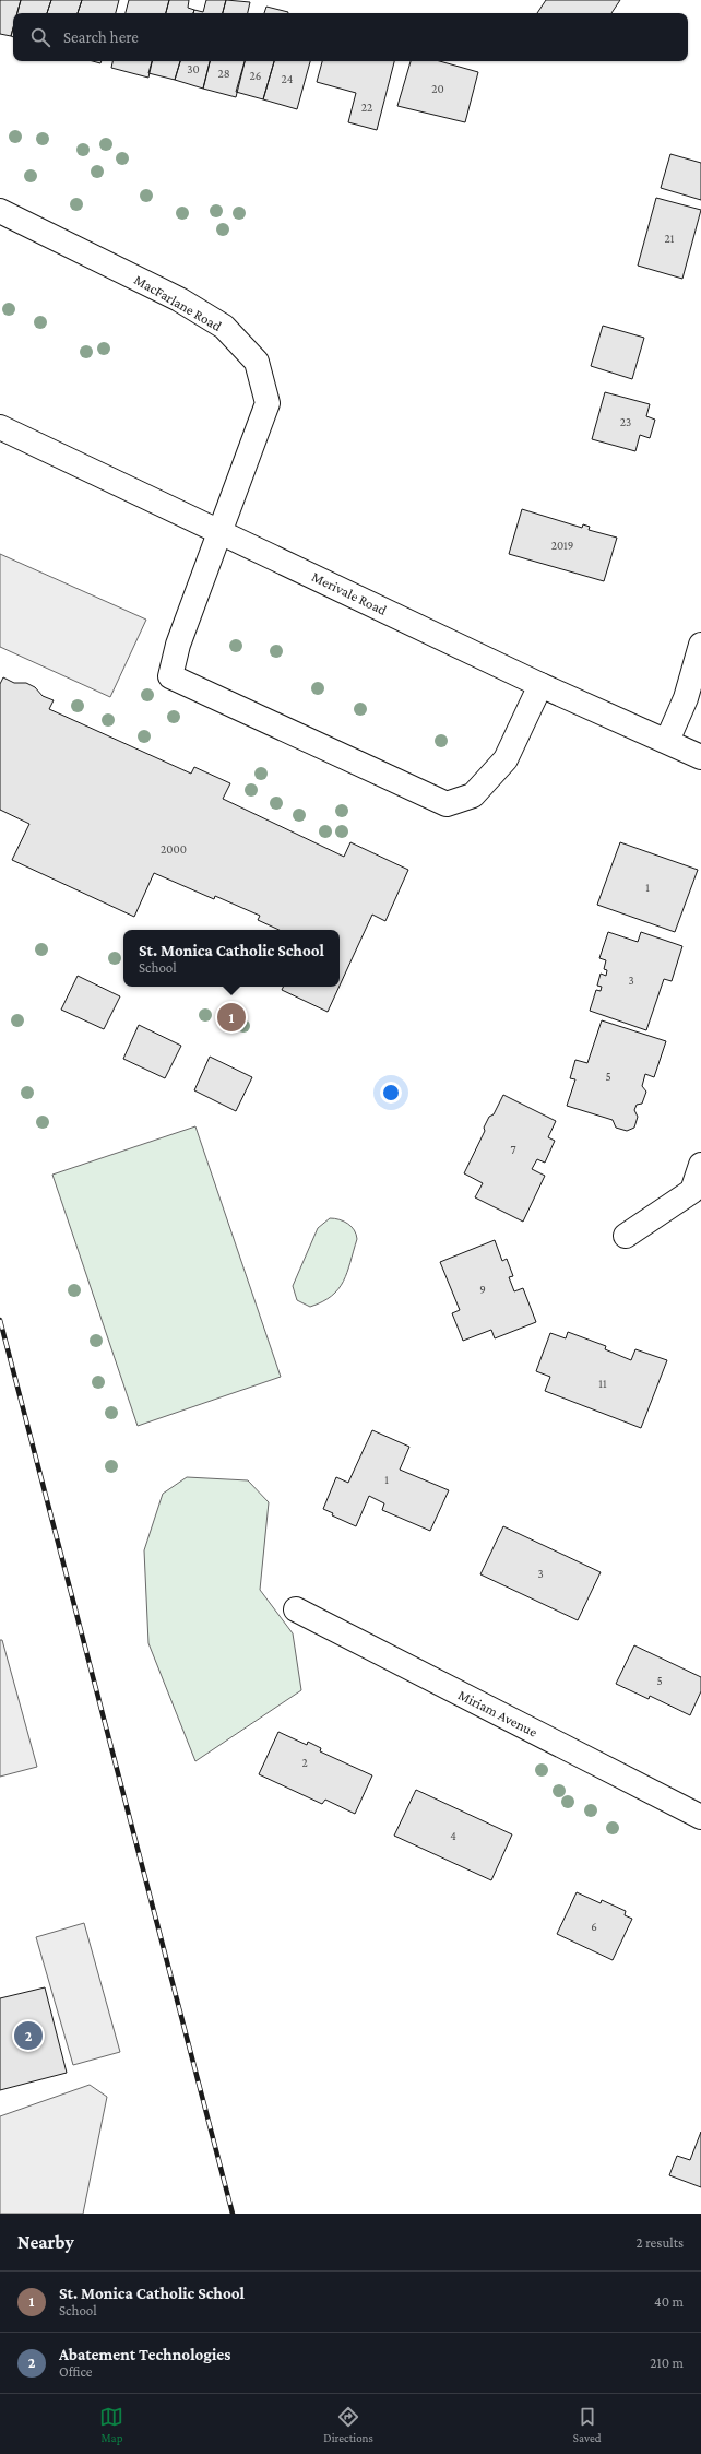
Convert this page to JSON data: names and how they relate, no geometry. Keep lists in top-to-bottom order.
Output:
{
  "streets": {
    "street": ["MacFarlane Road", "Merivale Road", "Miriam Avenue"]
  },
  "crossings": [
    ["MacFarlane Road", "Merivale Road"]
  ],
  "house_numbers": [
    "30",
    "28",
    "26",
    "24",
    "20",
    "22",
    "21",
    "23",
    "2019",
    "2000",
    "1",
    "3",
    "5",
    "7",
    "9",
    "11",
    "1",
    "3",
    "5",
    "2",
    "4",
    "6"
  ],
  "page": {
    "search": "Search here",
    "popup": ["St. Monica Catholic School", "School"],
    "pins": ["1", "2"],
    "heading": ["Nearby", "2 results"],
    "list": [
      {
        "mark": "1",
        "name": "St. Monica Catholic School",
        "note": "School",
        "value": "40 m"
      },
      {
        "mark": "2",
        "name": "Abatement Technologies",
        "note": "Office",
        "value": "210 m"
      }
    ],
    "nav": ["Map", "Directions", "Saved"]
  }
}
